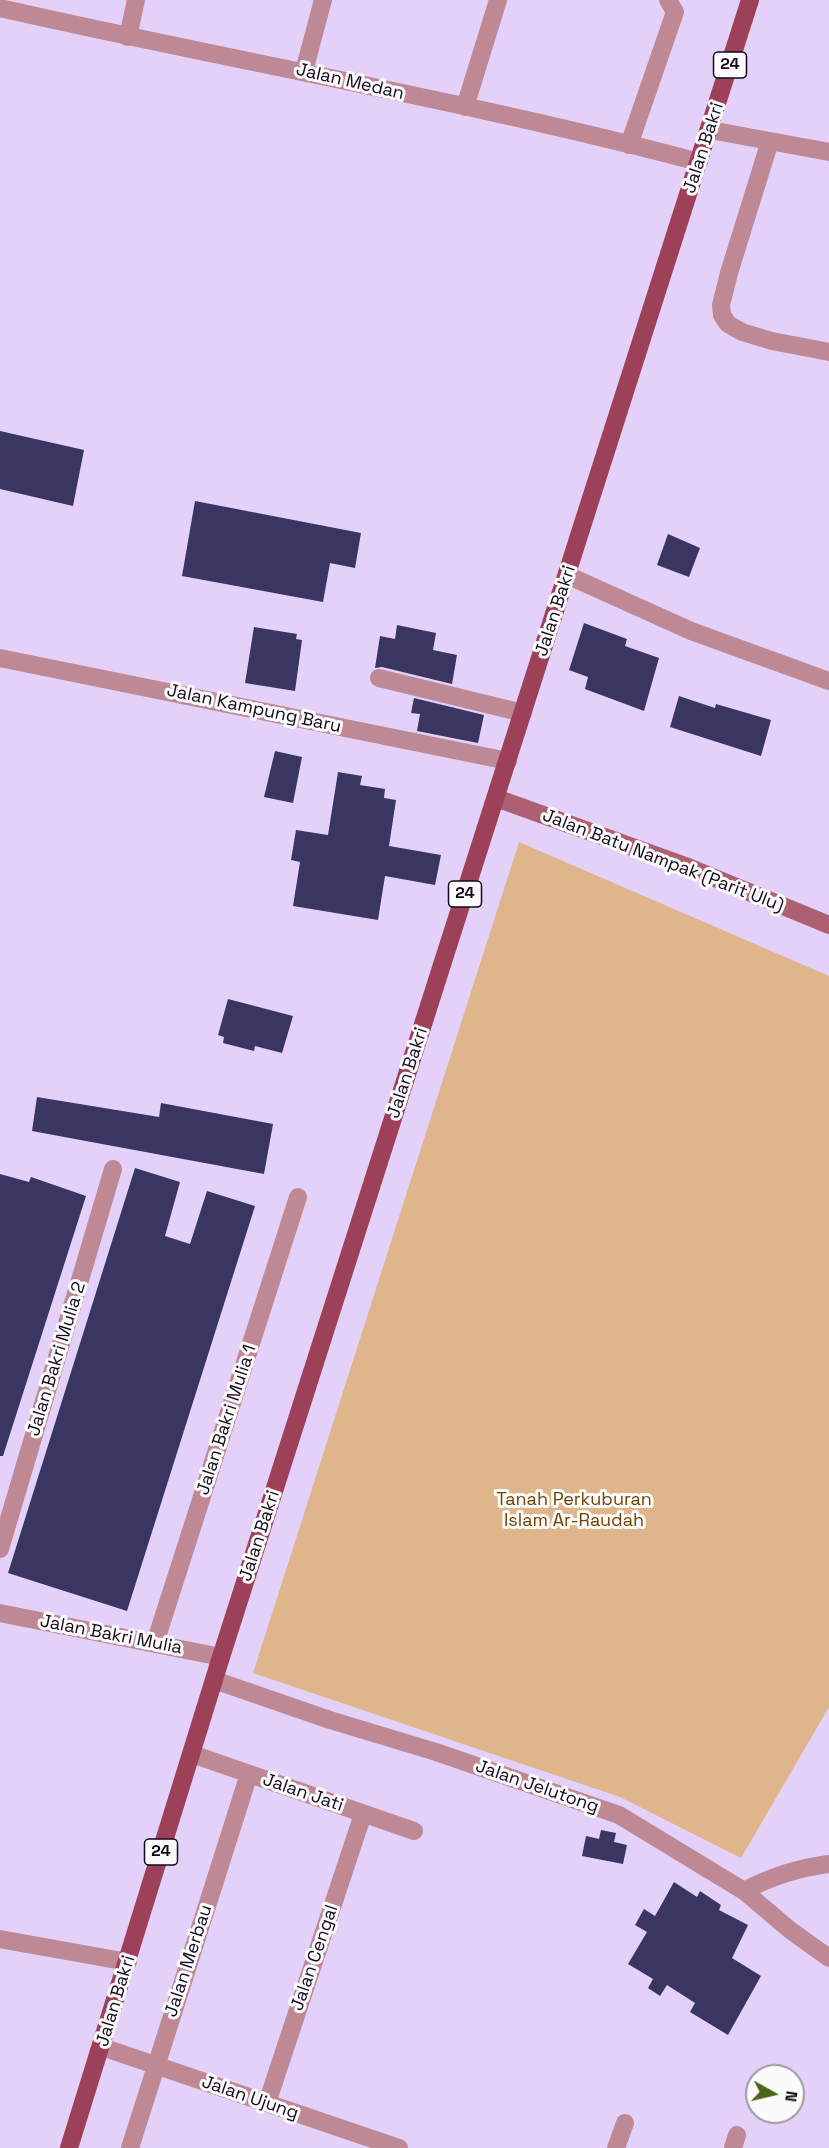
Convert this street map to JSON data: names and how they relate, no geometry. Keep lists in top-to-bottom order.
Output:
{
  "streets": {
    "main road": ["24", "Jalan Bakri"],
    "street": [
      "Jalan Medan",
      "Jalan Kampung Baru",
      "Jalan Batu Nampak (Parit Ulu)",
      "Jalan Bakri Mulia 2",
      "Jalan Bakri Mulia 1",
      "Jalan Bakri Mulia",
      "Jalan Jelutong",
      "Jalan Jati",
      "Jalan Cengal",
      "Jalan Merbau",
      "Jalan Ujung"
    ]
  },
  "crossings": [
    ["Jalan Medan", "Jalan Bakri"],
    ["Jalan Bakri", "Jalan Kampung Baru"],
    ["Jalan Bakri", "Jalan Batu Nampak (Parit Ulu)"],
    ["Jalan Bakri", "Jalan Bakri Mulia"],
    ["Jalan Bakri", "Jalan Jelutong"],
    ["Jalan Bakri", "Jalan Jati"],
    ["Jalan Bakri", "Jalan Ujung"],
    ["Jalan Bakri Mulia 1", "Jalan Bakri Mulia"],
    ["Jalan Jati", "Jalan Cengal"],
    ["Jalan Jati", "Jalan Merbau"],
    ["Jalan Cengal", "Jalan Ujung"],
    ["Jalan Merbau", "Jalan Ujung"]
  ],
  "parks": ["Tanah Perkuburan Islam Ar-Raudah"],
  "north": "right"
}
